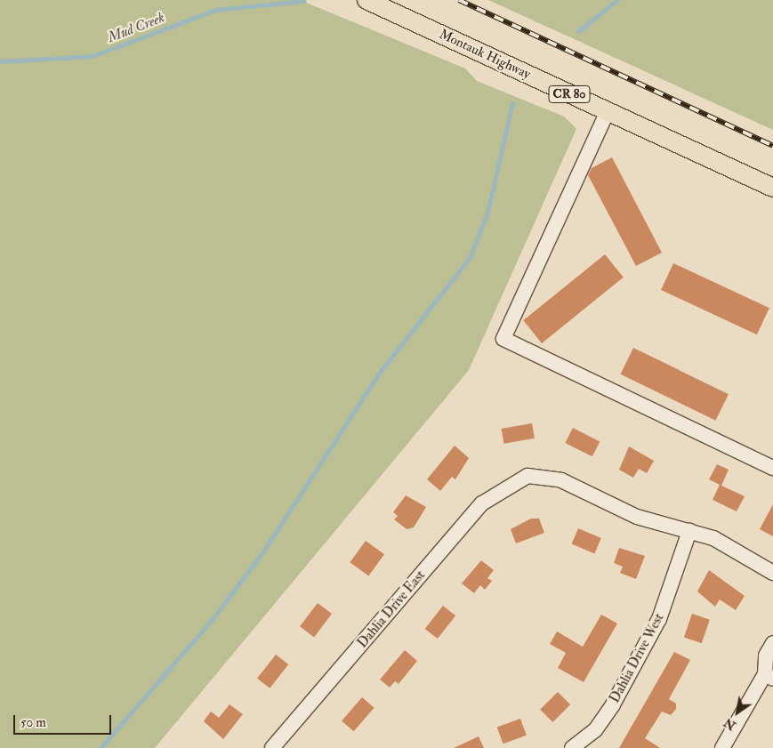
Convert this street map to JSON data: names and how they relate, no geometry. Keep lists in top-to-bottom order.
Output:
{
  "streets": {
    "main road": ["Montauk Highway", "CR 80"],
    "street": ["Dahlia Drive East", "Dahlia Drive West"]
  },
  "crossings": [
    ["Dahlia Drive East", "Dahlia Drive West"]
  ],
  "water": ["Mud Creek"],
  "scale_bar": "50 m",
  "north": "bottom left"
}
